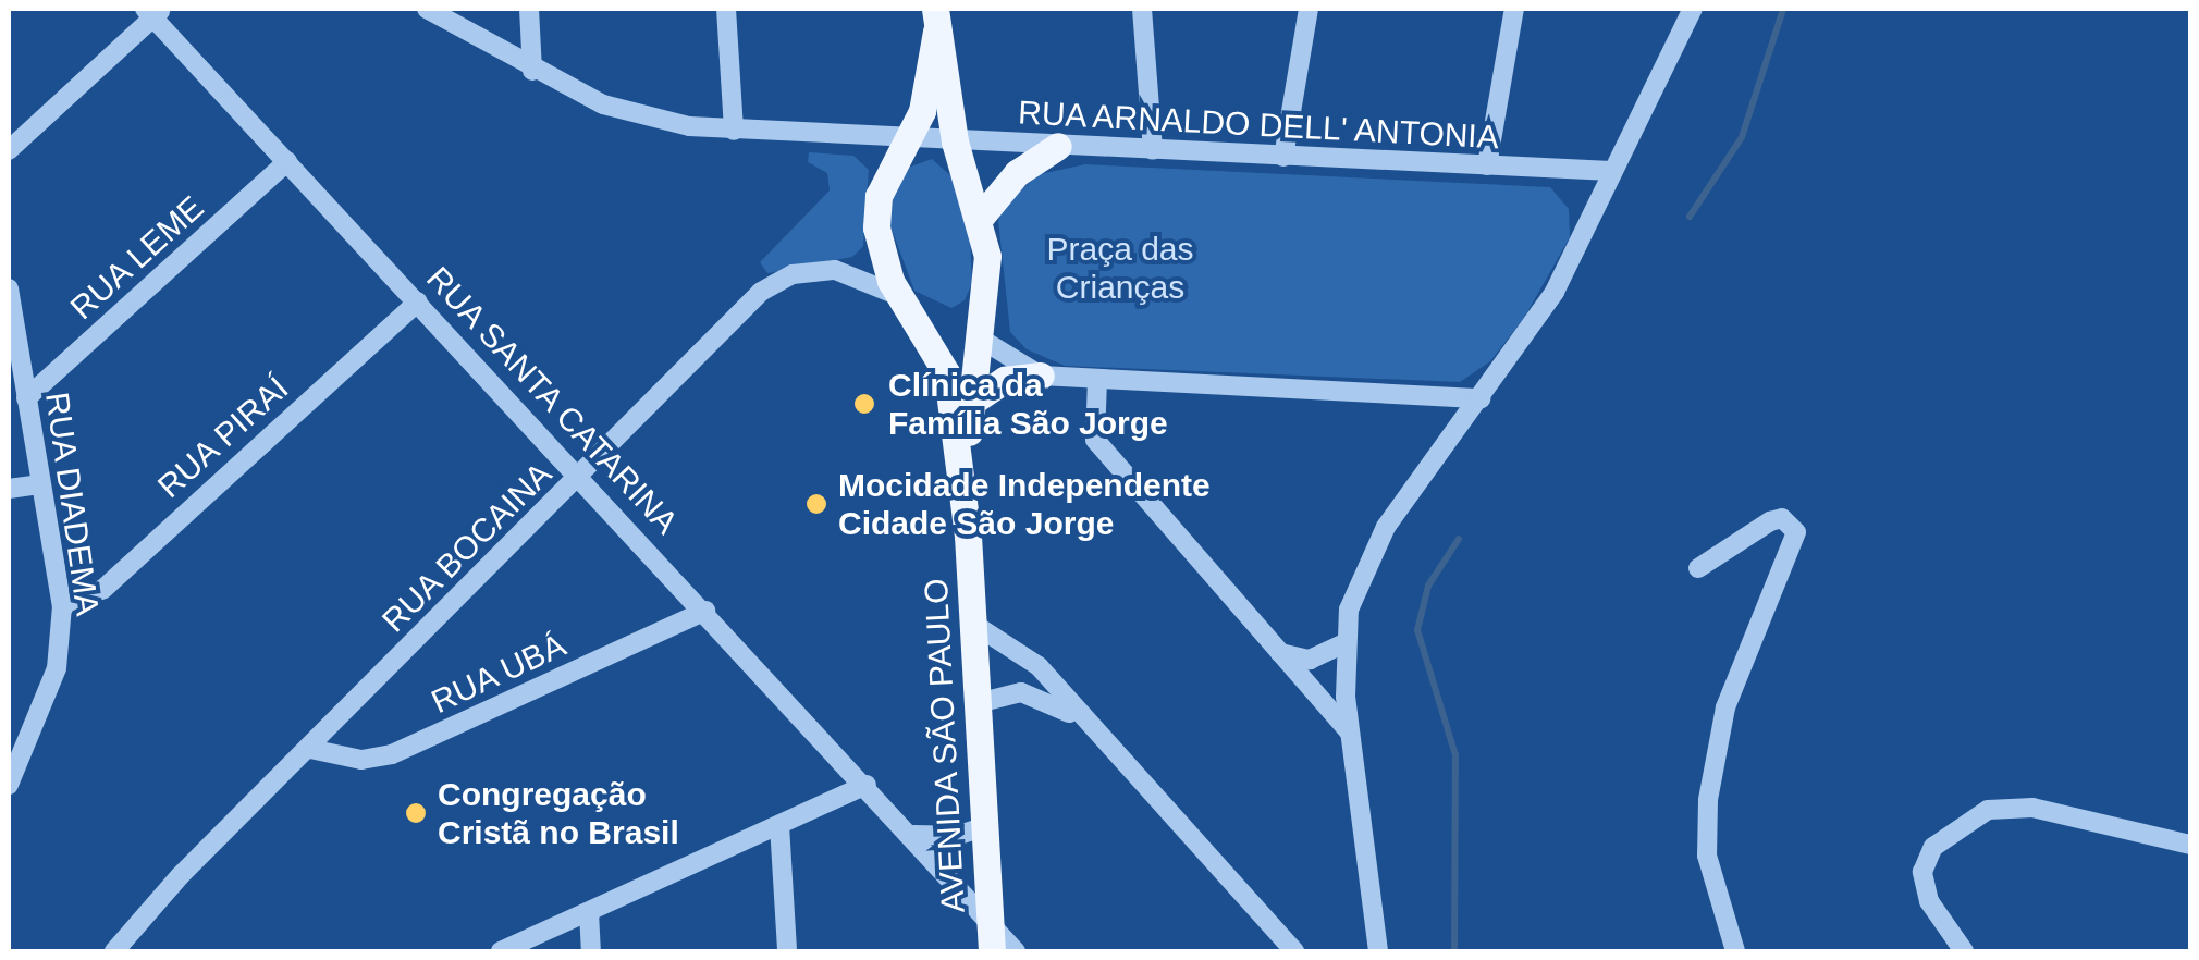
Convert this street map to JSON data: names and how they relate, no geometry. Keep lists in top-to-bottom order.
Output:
{
  "streets": {
    "main road": ["AVENIDA SÃO PAULO"],
    "street": [
      "RUA ARNALDO DELL' ANTONIA",
      "RUA LEME",
      "RUA SANTA CATARINA",
      "RUA PIRAÍ",
      "RUA DIADEMA",
      "RUA BOCAINA",
      "RUA UBÁ"
    ]
  },
  "crossings": [
    ["RUA ARNALDO DELL' ANTONIA", "AVENIDA SÃO PAULO"],
    ["RUA LEME", "RUA SANTA CATARINA"],
    ["RUA LEME", "RUA DIADEMA"],
    ["RUA SANTA CATARINA", "RUA PIRAÍ"],
    ["RUA SANTA CATARINA", "RUA BOCAINA"],
    ["RUA SANTA CATARINA", "RUA UBÁ"],
    ["RUA SANTA CATARINA", "AVENIDA SÃO PAULO"],
    ["RUA PIRAÍ", "RUA DIADEMA"],
    ["RUA BOCAINA", "RUA UBÁ"],
    ["RUA BOCAINA", "AVENIDA SÃO PAULO"]
  ],
  "parks": ["Praça das Crianças"],
  "places": ["Clínica da Família São Jorge", "Mocidade Independente Cidade São Jorge", "Congregação Cristã no Brasil"]
}
